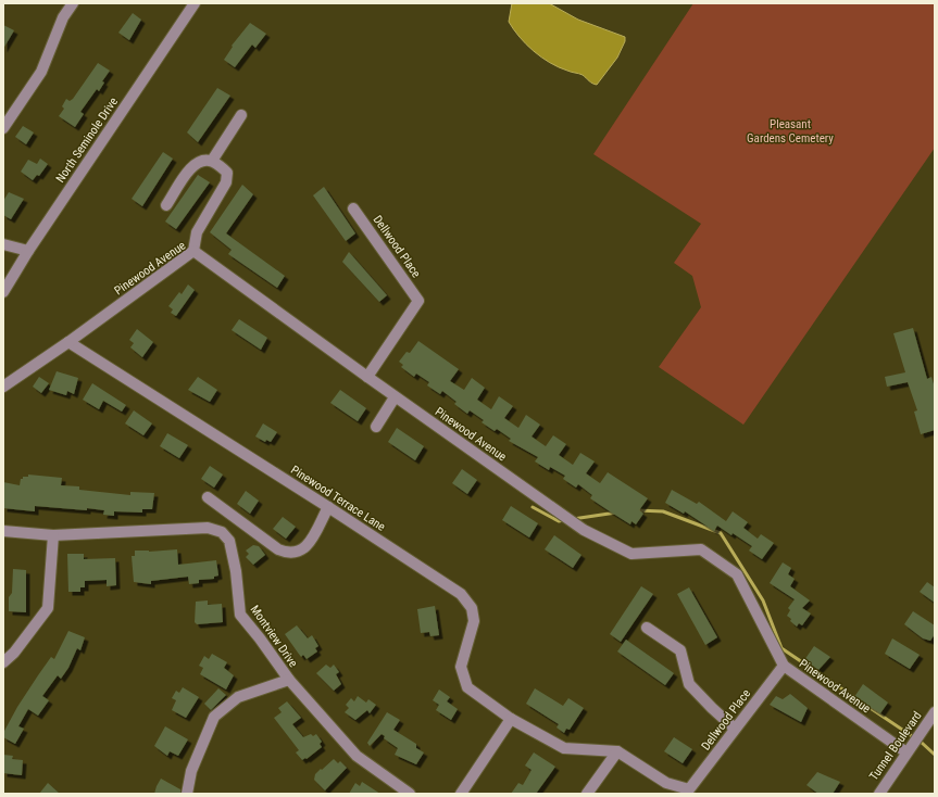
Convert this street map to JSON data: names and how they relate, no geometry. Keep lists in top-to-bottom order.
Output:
{
  "streets": {
    "street": [
      "North Seminole Drive",
      "Dellwood Place",
      "Pinewood Avenue",
      "Pinewood Terrace Lane",
      "Montview Drive",
      "Tunnel Boulevard"
    ]
  },
  "crossings": [
    ["Dellwood Place", "Pinewood Avenue"],
    ["Pinewood Avenue", "Pinewood Terrace Lane"],
    ["Pinewood Avenue", "Tunnel Boulevard"]
  ],
  "parks": ["Pleasant Gardens Cemetery"]
}
